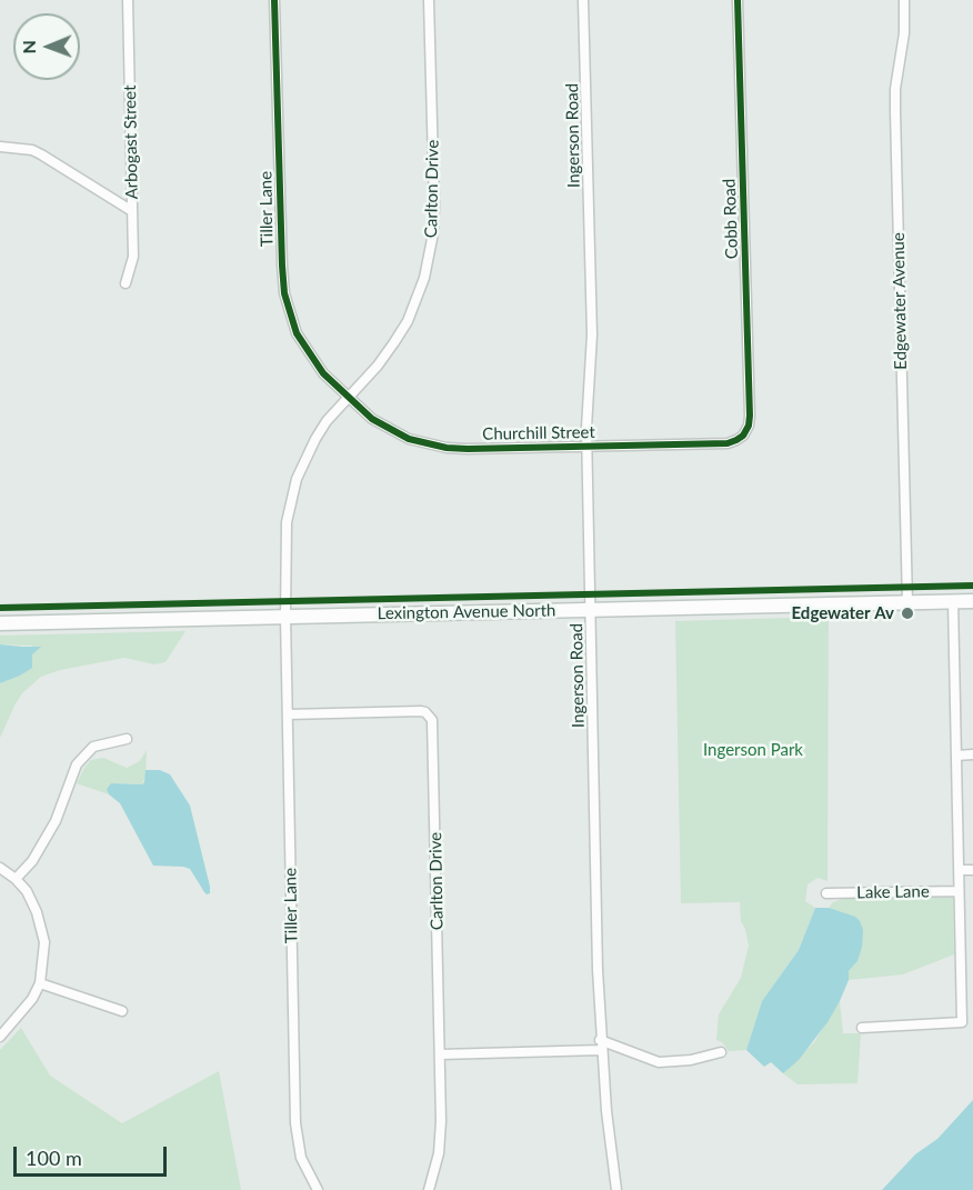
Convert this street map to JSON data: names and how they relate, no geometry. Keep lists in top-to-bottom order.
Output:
{
  "streets": {
    "main road": ["Lexington Avenue North"],
    "street": [
      "Ingerson Road",
      "Arbogast Street",
      "Carlton Drive",
      "Tiller Lane",
      "Cobb Road",
      "Edgewater Avenue",
      "Churchill Street",
      "Lake Lane"
    ]
  },
  "crossings": [
    ["Ingerson Road", "Churchill Street"],
    ["Ingerson Road", "Lexington Avenue North"],
    ["Carlton Drive", "Tiller Lane"],
    ["Carlton Drive", "Churchill Street"],
    ["Carlton Drive", "Lexington Avenue North"],
    ["Tiller Lane", "Churchill Street"],
    ["Tiller Lane", "Lexington Avenue North"],
    ["Cobb Road", "Churchill Street"],
    ["Edgewater Avenue", "Lexington Avenue North"]
  ],
  "parks": ["Ingerson Park"],
  "places": ["Edgewater Av"],
  "scale_bar": "100 m",
  "north": "left"
}
